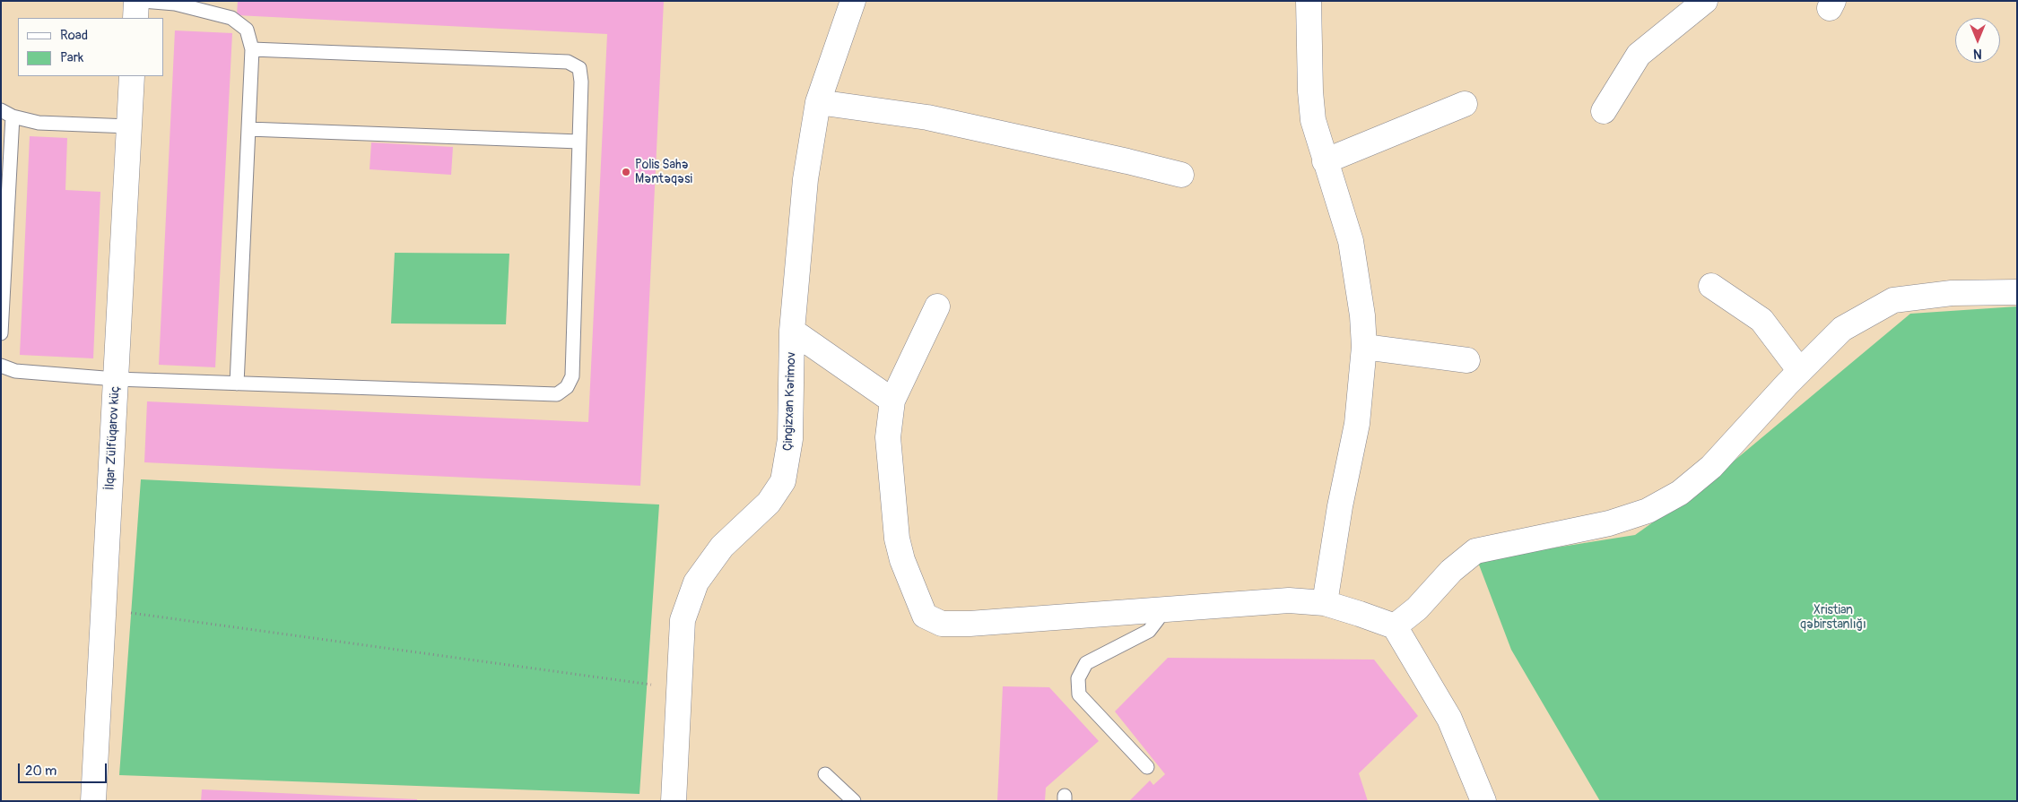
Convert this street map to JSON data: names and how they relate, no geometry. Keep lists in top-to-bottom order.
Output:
{
  "streets": {
    "street": ["Çingizxan Kərimov", "İlqar Zülfüqarov küç"]
  },
  "parks": ["Xristian qəbirstanlığı"],
  "places": ["Polis Sahə Məntəqəsi"],
  "legend": ["Road", "Park"],
  "scale_bar": "20 m",
  "north": "bottom"
}
